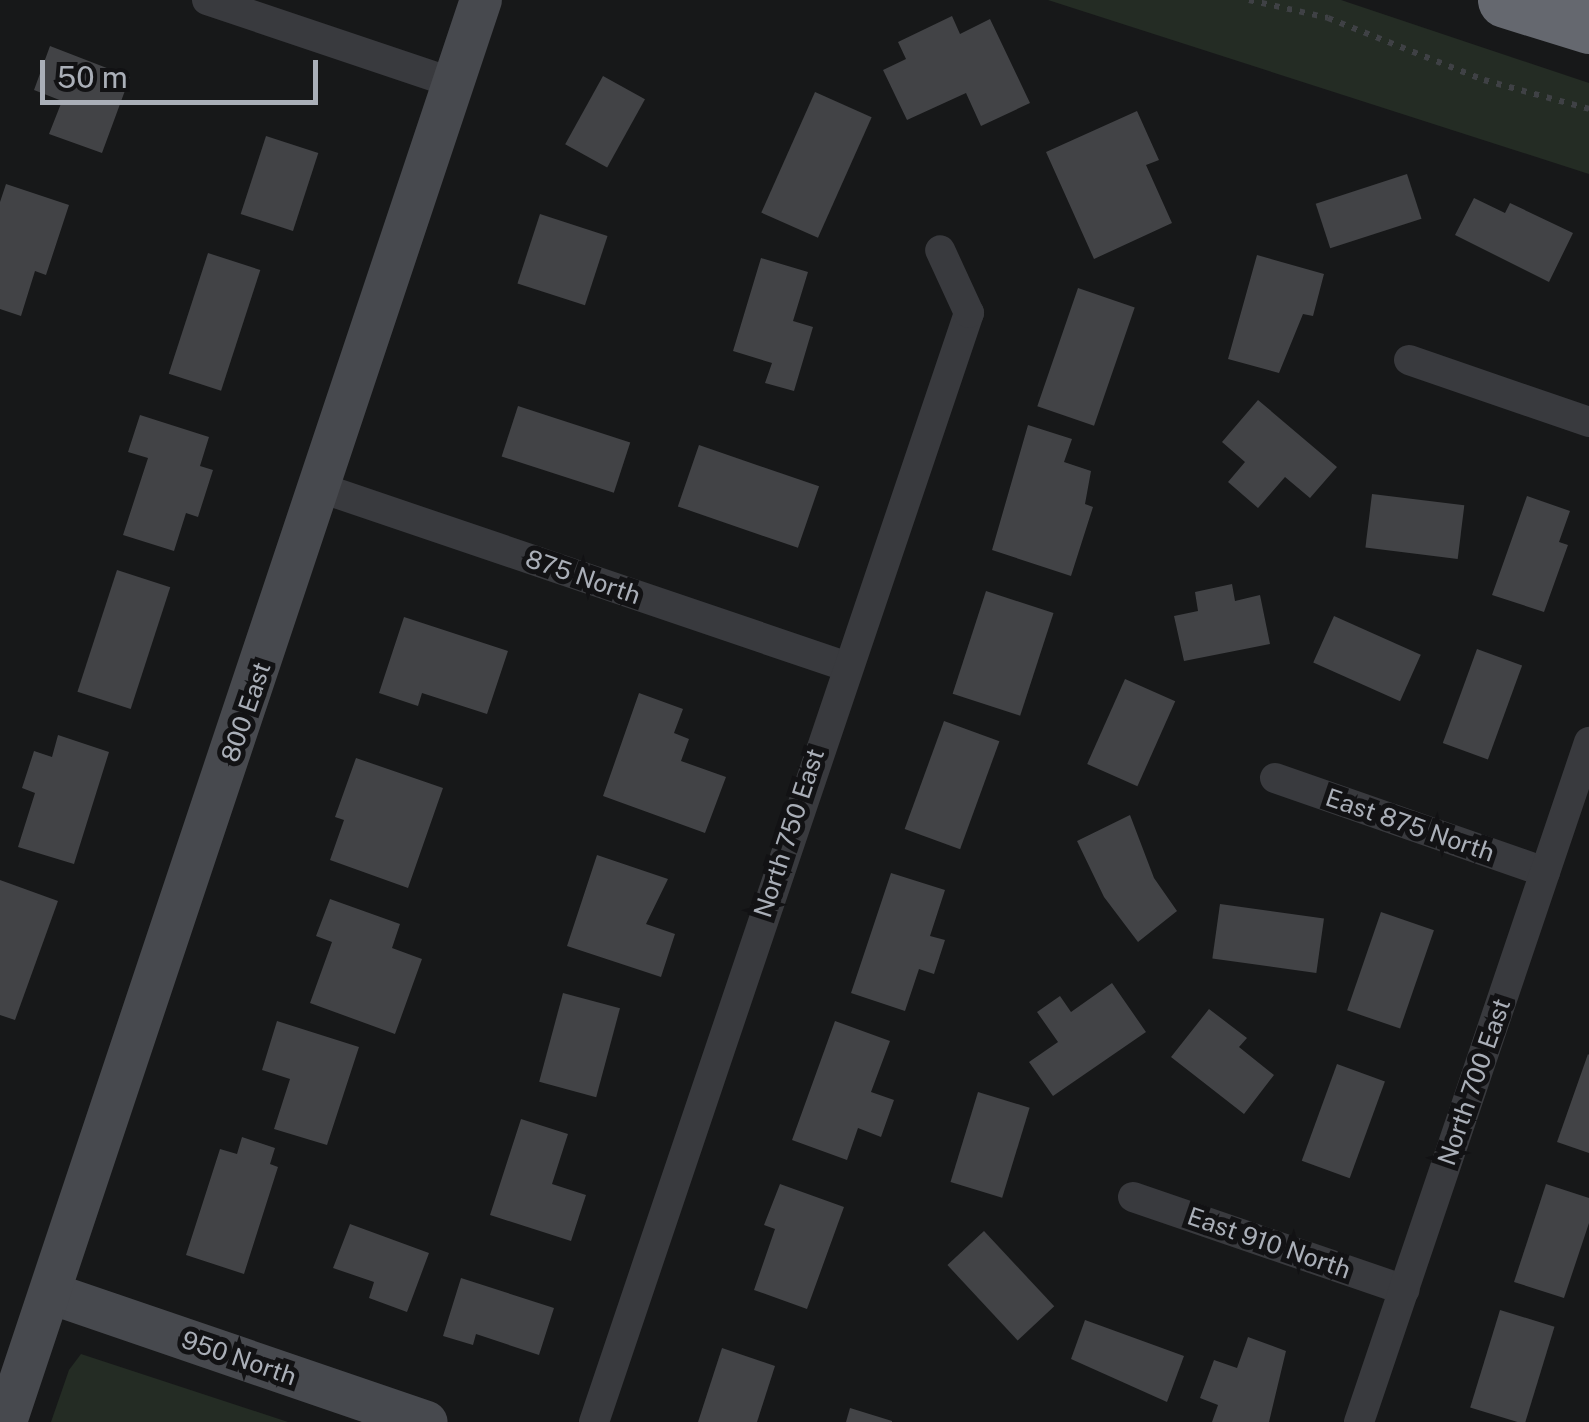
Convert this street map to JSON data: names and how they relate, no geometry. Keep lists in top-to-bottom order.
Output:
{
  "streets": {
    "main road": ["800 East", "950 North"],
    "street": [
      "875 North",
      "East 875 North",
      "North 750 East",
      "North 700 East",
      "East 910 North"
    ]
  },
  "crossings": [
    ["875 North", "800 East"],
    ["875 North", "North 750 East"],
    ["800 East", "950 North"],
    ["East 875 North", "North 700 East"],
    ["North 700 East", "East 910 North"]
  ],
  "scale_bar": "50 m"
}
